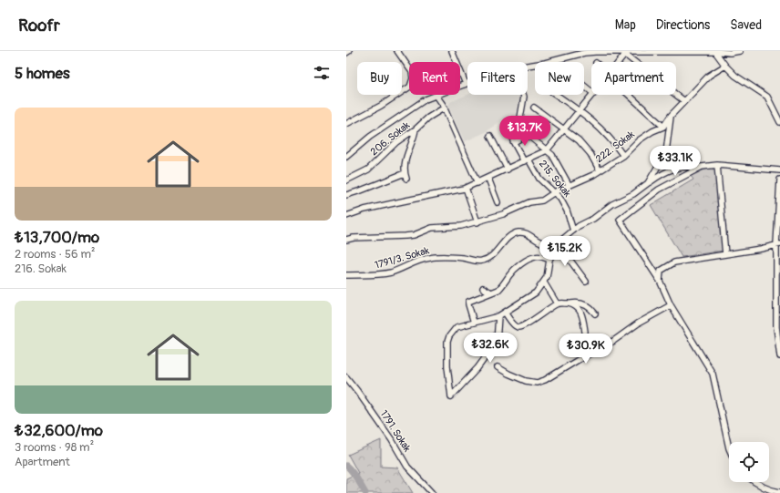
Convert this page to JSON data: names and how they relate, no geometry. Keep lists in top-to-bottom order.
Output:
{
  "streets": {
    "street": [
      "206. Sokak",
      "222. Sokak",
      "215. Sokak",
      "1791/3. Sokak",
      "1791. Sokak"
    ]
  },
  "crossings": [
    ["222. Sokak", "215. Sokak"]
  ],
  "page": {
    "header": "Roofr",
    "nav": ["Map", "Directions", "Saved"],
    "heading": "5 homes",
    "chip": [
      "Buy",
      "Rent",
      "Filters",
      "New",
      "Apartment"
    ],
    "list": [
      {
        "name": "₺13,700/mo",
        "note": "2 rooms · 56 m² · 216. Sokak"
      },
      {
        "name": "₺32,600/mo",
        "note": "3 rooms · 98 m² · Apartment"
      }
    ],
    "price": [
      "₺13.7K",
      "₺33.1K",
      "₺15.2K",
      "₺32.6K",
      "₺30.9K"
    ]
  }
}
